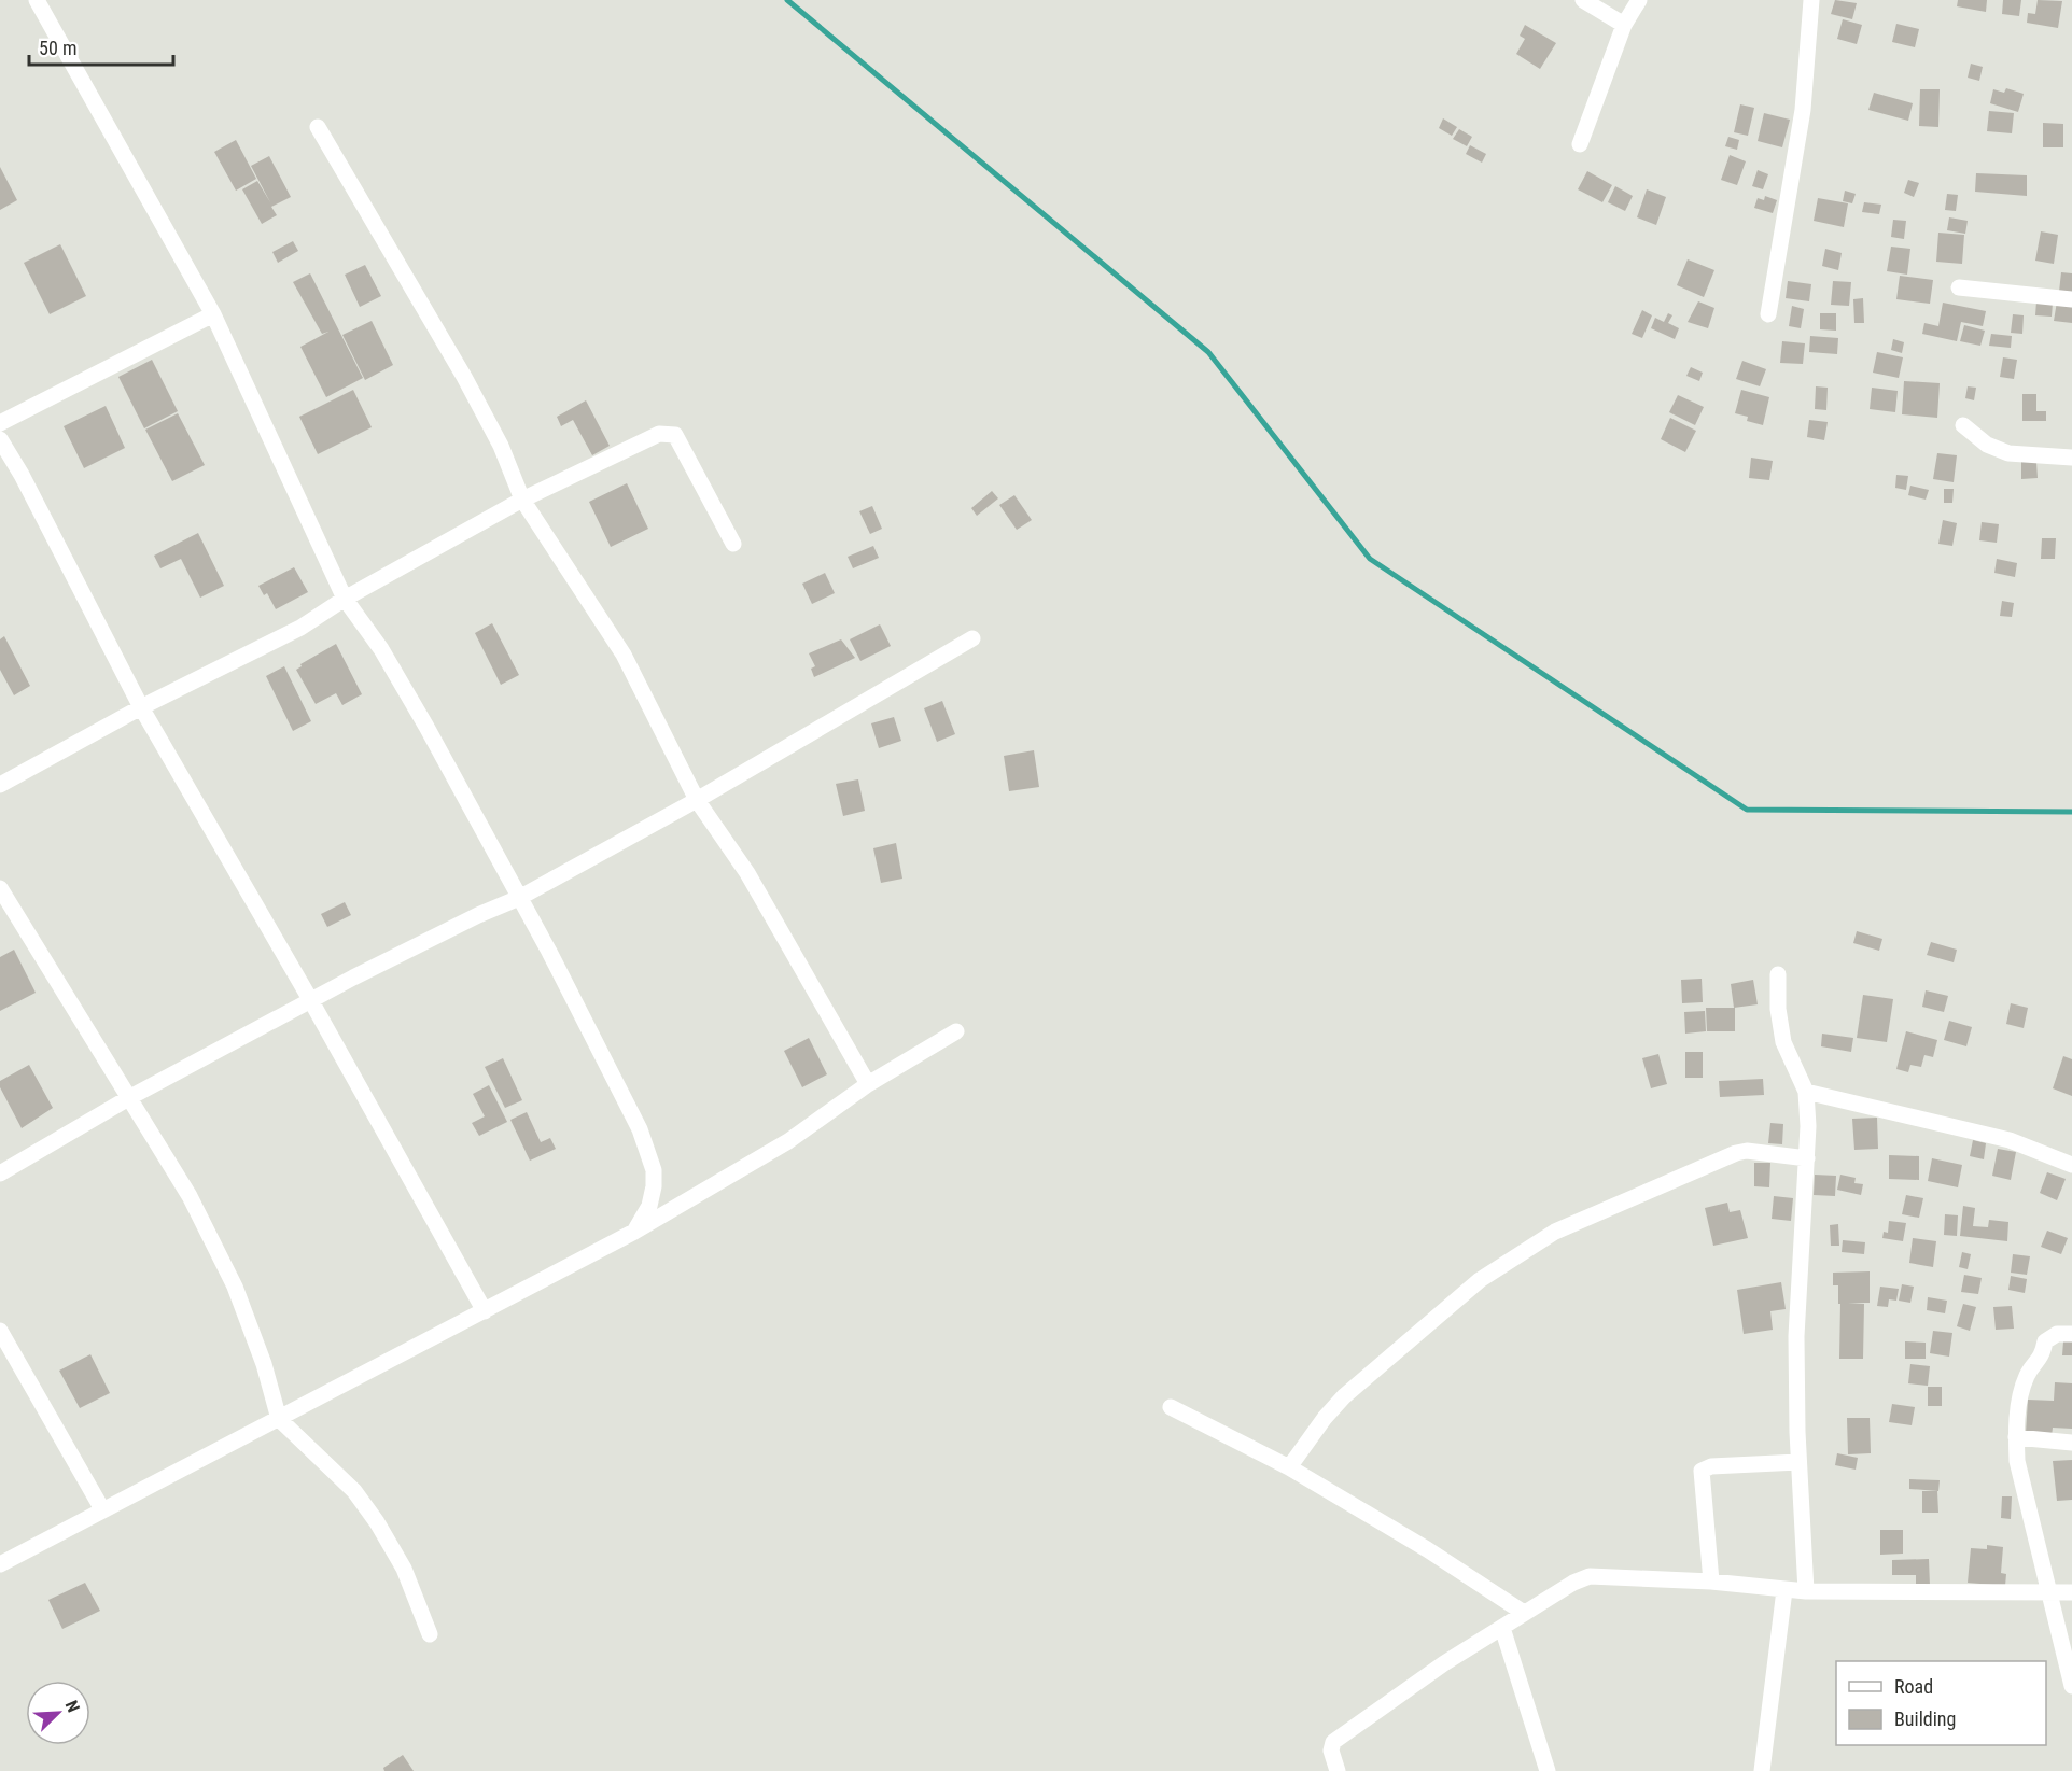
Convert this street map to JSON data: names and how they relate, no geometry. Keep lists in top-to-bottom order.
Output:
{
  "legend": ["Road", "Building"],
  "scale_bar": "50 m",
  "north": "top right"
}
